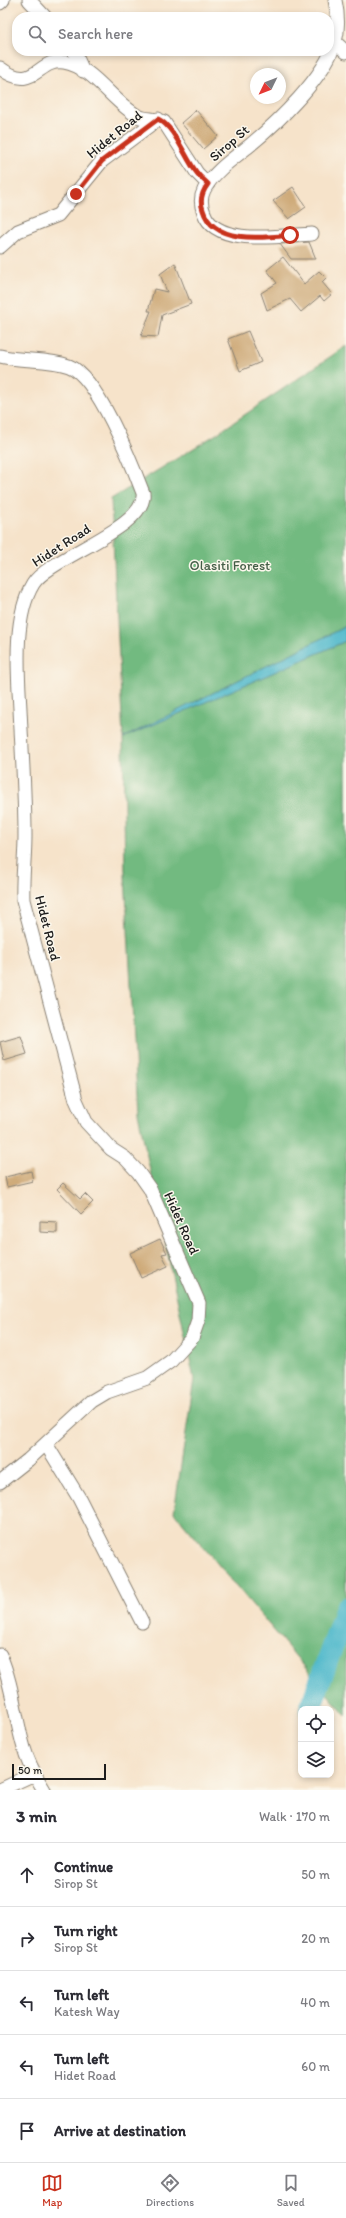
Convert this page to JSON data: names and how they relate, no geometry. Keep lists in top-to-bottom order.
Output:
{
  "streets": {
    "street": ["Hidet Road", "Sirop St"]
  },
  "parks": ["Olasiti Forest"],
  "scale_bar": "50 m",
  "north": "bottom left",
  "page": {
    "search": "Search here",
    "scale": "50 m",
    "heading": ["3 min", "Walk · 170 m"],
    "list": [
      ["Continue", "Sirop St", "50 m"],
      ["Turn right", "Sirop St", "20 m"],
      ["Turn left", "Katesh Way", "40 m"],
      ["Turn left", "Hidet Road", "60 m"],
      "Arrive at destination"
    ],
    "nav": ["Map", "Directions", "Saved"]
  }
}
